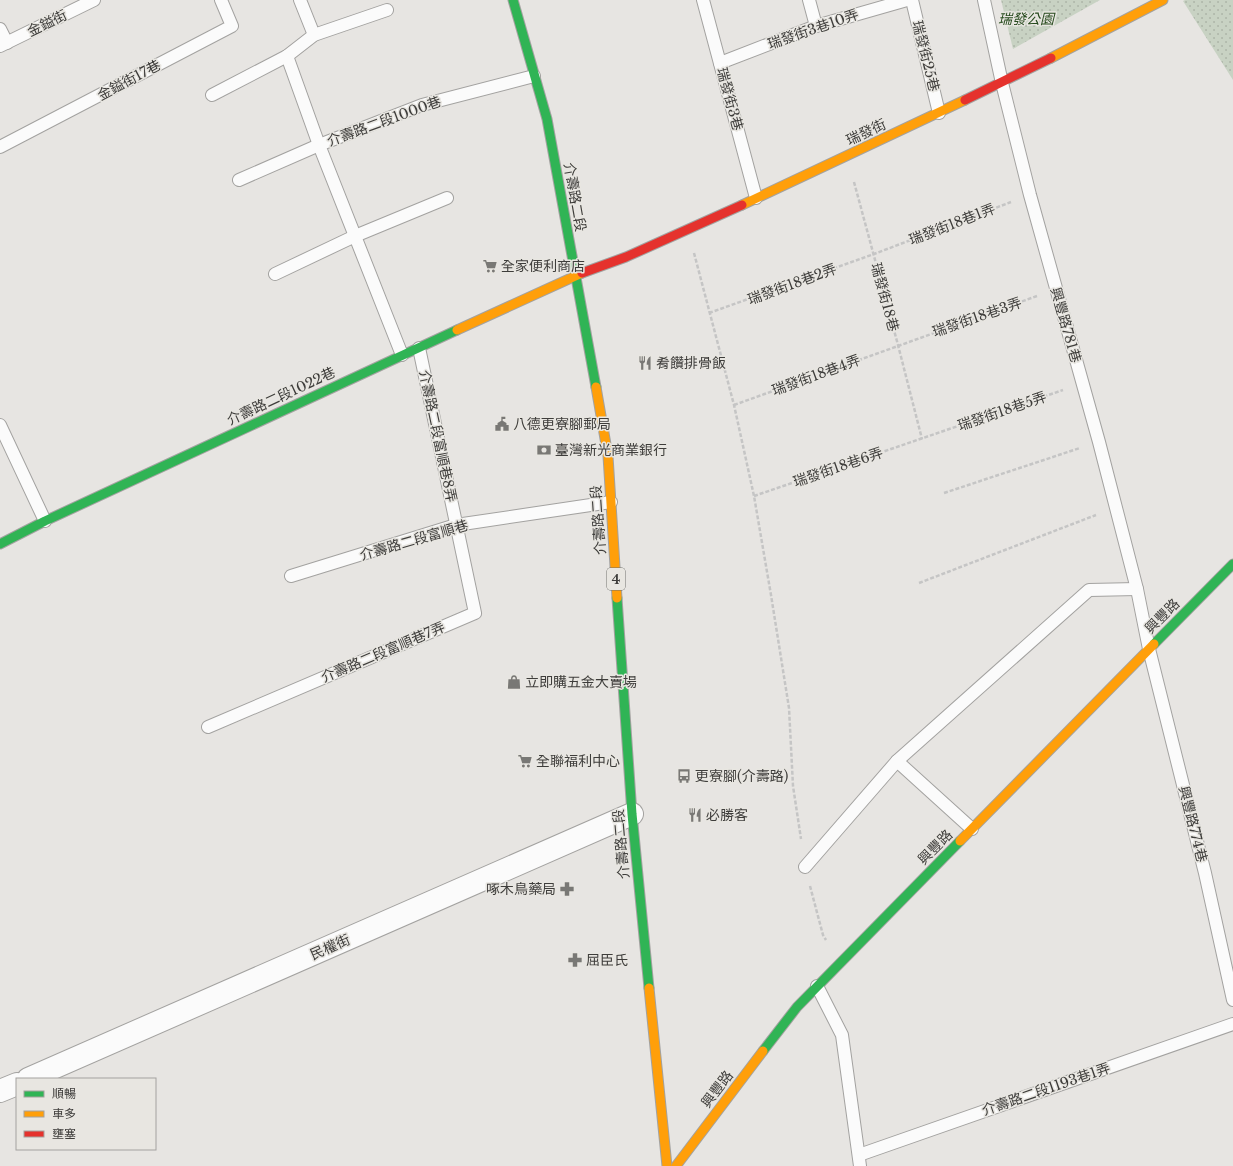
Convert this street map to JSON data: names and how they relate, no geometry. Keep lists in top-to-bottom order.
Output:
{
  "streets": {
    "main road": [
      "瑞發街",
      "介壽路二段",
      "介壽路二段1022巷",
      "4",
      "興豐路"
    ],
    "street": ["民權街"],
    "lane": [
      "金鎰街",
      "瑞發街3巷10弄",
      "瑞發街25巷",
      "金鎰街17巷",
      "瑞發街3巷",
      "介壽路二段1000巷",
      "興豐路781巷",
      "介壽路二段富順巷8弄",
      "介壽路二段富順巷",
      "介壽路二段富順巷7弄",
      "興豐路774巷",
      "介壽路二段1193巷1弄"
    ],
    "path": [
      "瑞發街18巷1弄",
      "瑞發街18巷2弄",
      "瑞發街18巷",
      "瑞發街18巷3弄",
      "瑞發街18巷4弄",
      "瑞發街18巷5弄",
      "瑞發街18巷6弄"
    ]
  },
  "crossings": [
    ["瑞發街3巷10弄", "瑞發街3巷"],
    ["瑞發街25巷", "瑞發街"],
    ["瑞發街3巷", "瑞發街"],
    ["介壽路二段1000巷", "介壽路二段"],
    ["瑞發街", "介壽路二段"],
    ["瑞發街", "瑞發街18巷"],
    ["瑞發街", "興豐路781巷"],
    ["瑞發街", "介壽路二段1022巷"],
    ["介壽路二段", "介壽路二段1022巷"],
    ["介壽路二段", "介壽路二段富順巷"],
    ["介壽路二段", "民權街"],
    ["瑞發街18巷1弄", "瑞發街18巷2弄"],
    ["瑞發街18巷1弄", "瑞發街18巷"],
    ["瑞發街18巷1弄", "興豐路781巷"],
    ["瑞發街18巷2弄", "瑞發街18巷"],
    ["瑞發街18巷", "瑞發街18巷3弄"],
    ["瑞發街18巷", "瑞發街18巷4弄"],
    ["瑞發街18巷", "瑞發街18巷5弄"],
    ["瑞發街18巷", "瑞發街18巷6弄"],
    ["瑞發街18巷3弄", "興豐路781巷"],
    ["瑞發街18巷3弄", "瑞發街18巷4弄"],
    ["興豐路781巷", "瑞發街18巷5弄"],
    ["興豐路781巷", "興豐路"],
    ["興豐路781巷", "興豐路774巷"],
    ["介壽路二段1022巷", "介壽路二段富順巷8弄"],
    ["瑞發街18巷5弄", "瑞發街18巷6弄"],
    ["介壽路二段富順巷8弄", "介壽路二段富順巷"],
    ["介壽路二段富順巷8弄", "介壽路二段富順巷7弄"],
    ["介壽路二段富順巷", "介壽路二段富順巷7弄"],
    ["興豐路", "興豐路774巷"]
  ],
  "parks": ["瑞發公園"],
  "places": {
    "supermarket": ["全家便利商店", "全聯福利中心"],
    "restaurant": ["肴饡排骨飯", "必勝客"],
    "public building": ["八德更寮腳郵局"],
    "bank": ["臺灣新光商業銀行"],
    "shop": ["立即購五金大賣場"],
    "bus stop": ["更寮腳(介壽路)"],
    "pharmacy": ["啄木鳥藥局", "屈臣氏"]
  },
  "legend": ["順暢", "車多", "壅塞"]
}
